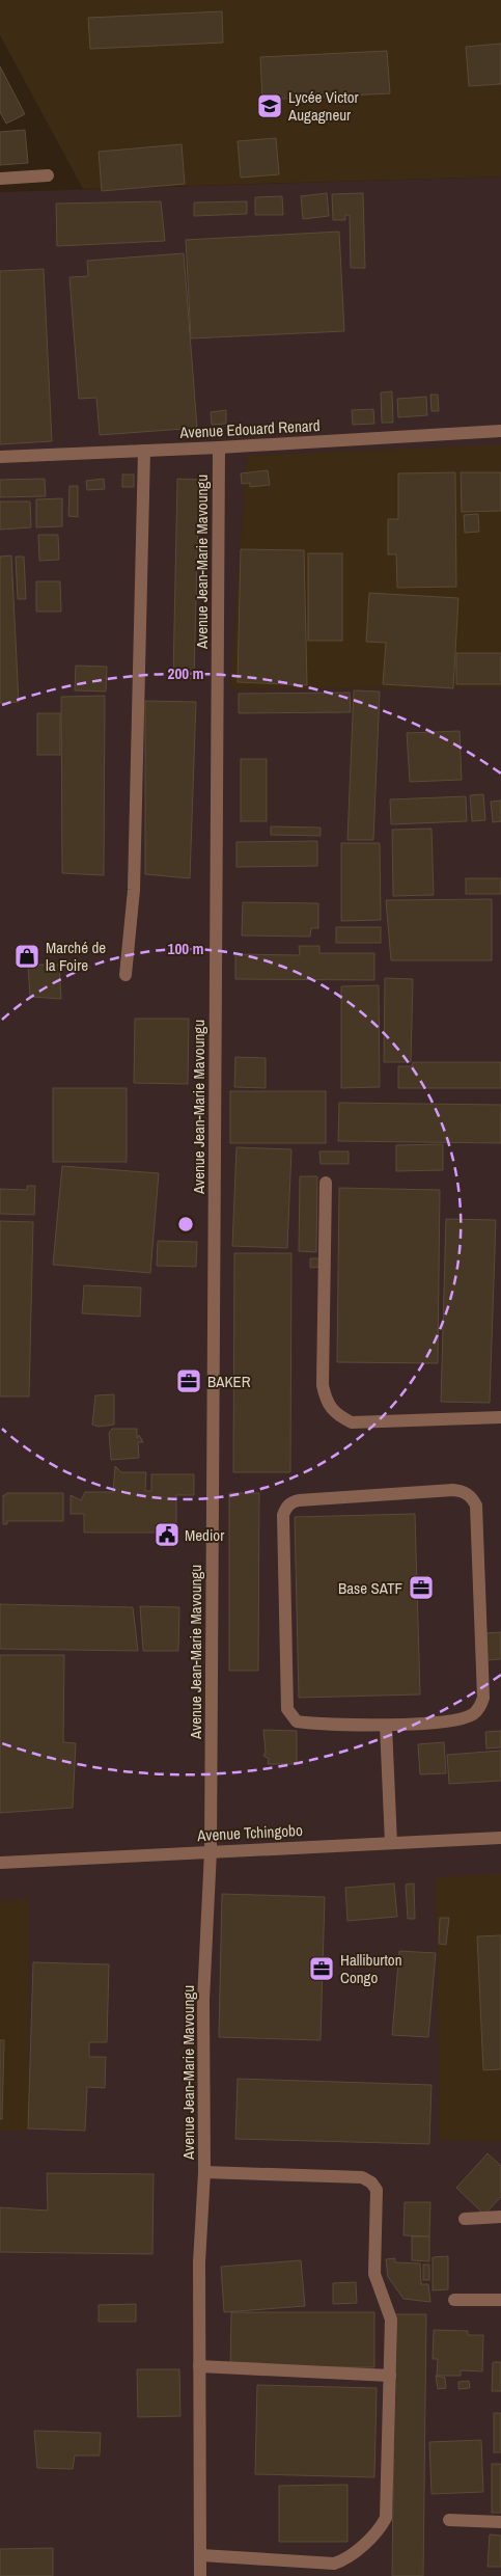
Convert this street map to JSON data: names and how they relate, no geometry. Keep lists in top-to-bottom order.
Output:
{
  "streets": {
    "street": ["Avenue Edouard Renard", "Avenue Jean-Marie Mavoungu", "Avenue Tchingobo"]
  },
  "crossings": [
    ["Avenue Edouard Renard", "Avenue Jean-Marie Mavoungu"],
    ["Avenue Jean-Marie Mavoungu", "Avenue Tchingobo"]
  ],
  "places": {
    "school or university": ["Lycée Victor Augagneur"],
    "shop": ["Marché de la Foire"],
    "office": ["BAKER", "Base SATF", "Halliburton Congo"],
    "public building": ["Medior"]
  },
  "rings": ["200 m", "100 m"]
}
